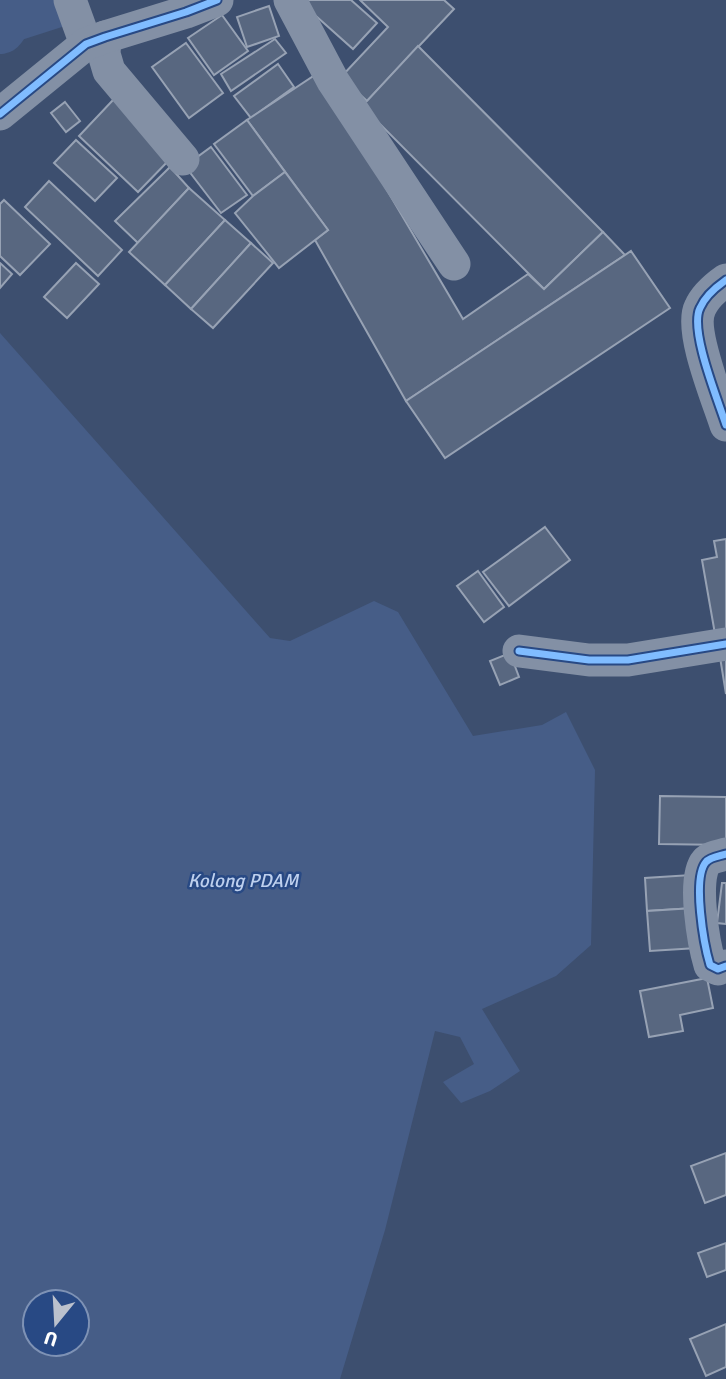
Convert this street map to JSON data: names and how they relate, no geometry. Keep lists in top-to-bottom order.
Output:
{
  "water": ["Kolong PDAM"],
  "north": "bottom"
}
